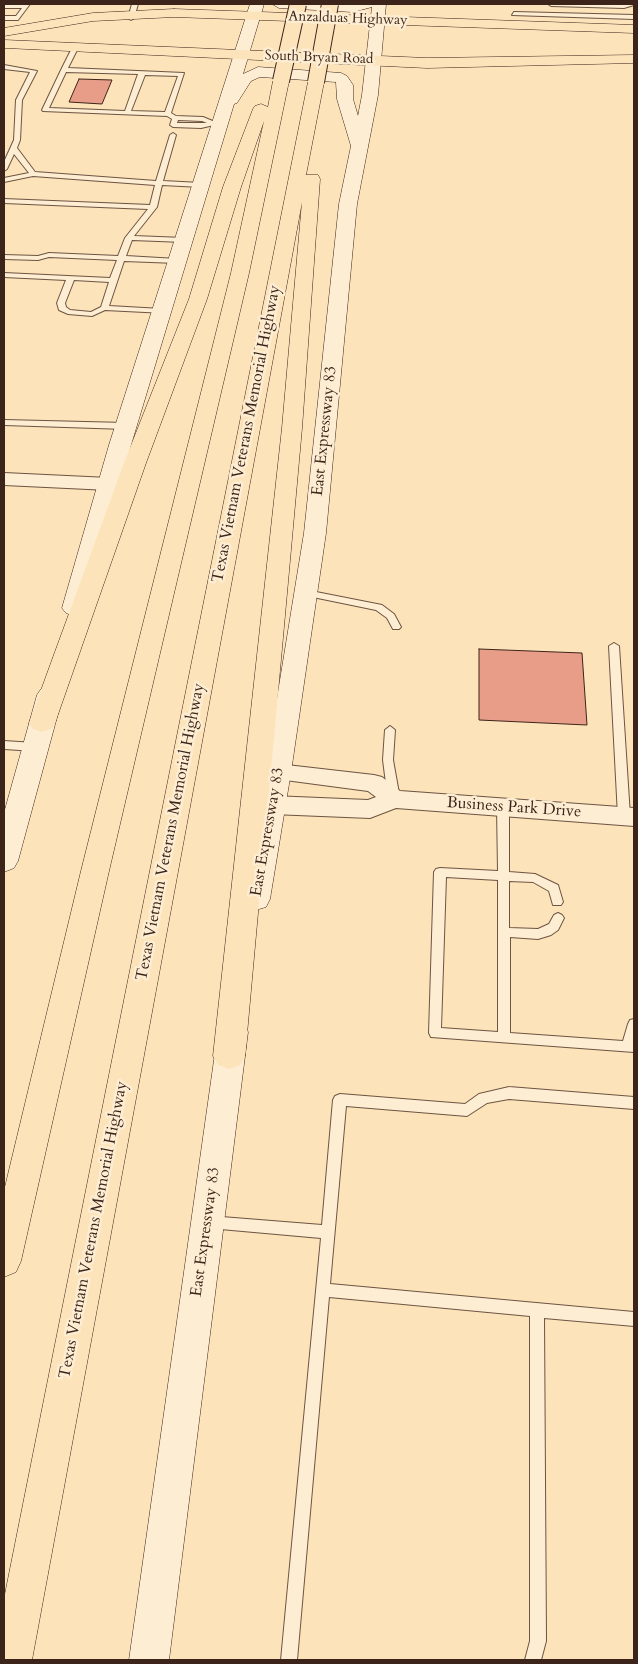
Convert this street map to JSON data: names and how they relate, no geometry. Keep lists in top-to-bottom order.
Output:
{
  "streets": {
    "highway": ["Anzalduas Highway", "South Bryan Road", "Texas Vietnam Veterans Memorial Highway"],
    "main road": ["East Expressway 83"],
    "street": ["Business Park Drive"]
  },
  "crossings": [
    ["Anzalduas Highway", "East Expressway 83"],
    ["South Bryan Road", "East Expressway 83"],
    ["East Expressway 83", "Business Park Drive"]
  ]
}
